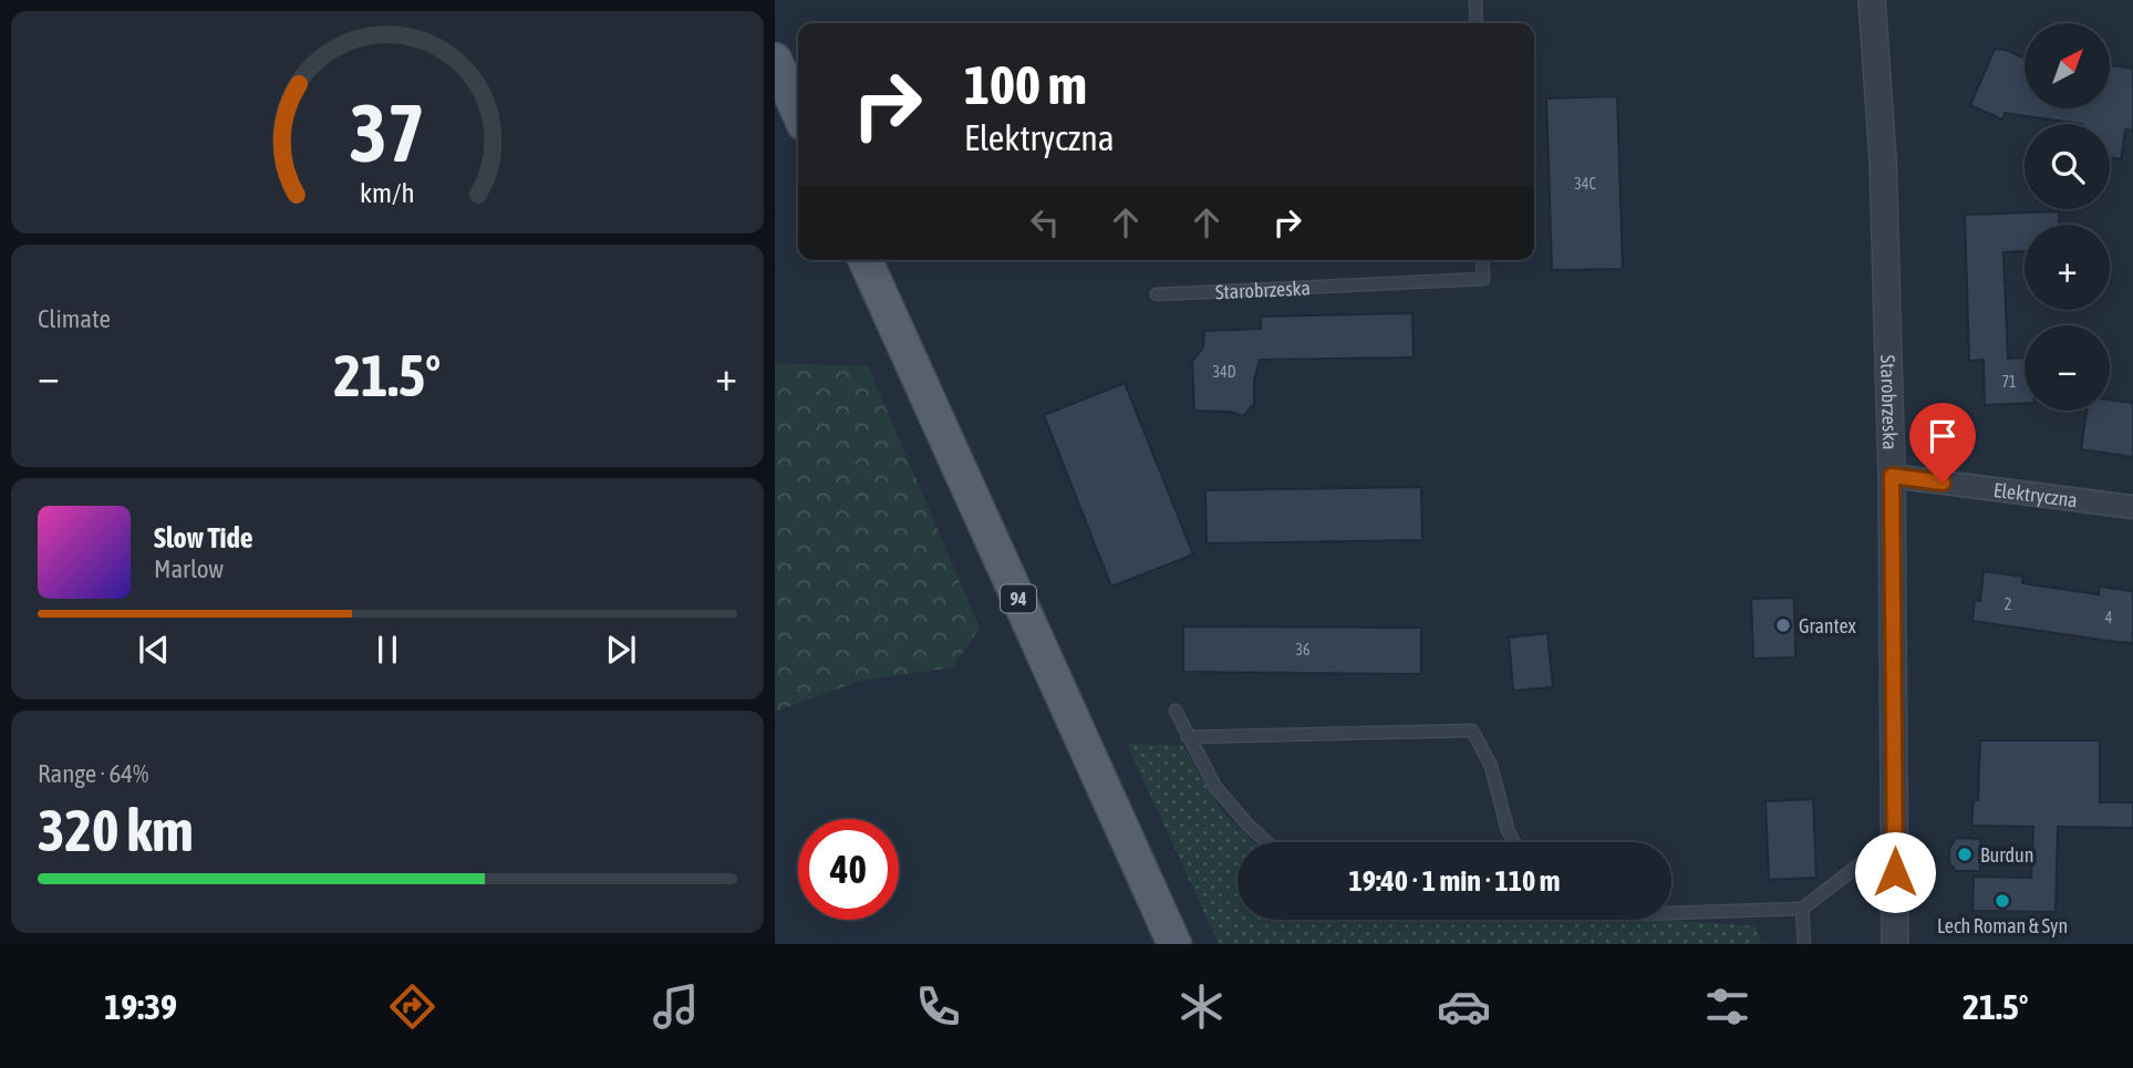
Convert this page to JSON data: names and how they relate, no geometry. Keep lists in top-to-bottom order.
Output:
{
  "streets": {
    "main road": ["94"],
    "street": ["Starobrzeska", "Elektryczna"]
  },
  "crossings": [
    ["Starobrzeska", "Elektryczna"]
  ],
  "places": ["Grantex", "Burdun", "Lech Roman & Syn"],
  "house_numbers": [
    "34C",
    "34D",
    "71",
    "2",
    "4",
    "36"
  ],
  "north": "top right",
  "page": {
    "map_buttons": ["+", "−"],
    "turn": ["100 m", "Elektryczna"],
    "tile": [
      "Climate",
      ["Range · 64%", "320 km"]
    ],
    "heat": ["−", "21.5°", "+"],
    "song": ["Slow Tide", "Marlow"],
    "limit": "40",
    "trip": "19:40 · 1 min · 110 m",
    "tabs": ["19:39", "21.5°"],
    "gauge": ["37", "km/h"]
  }
}
